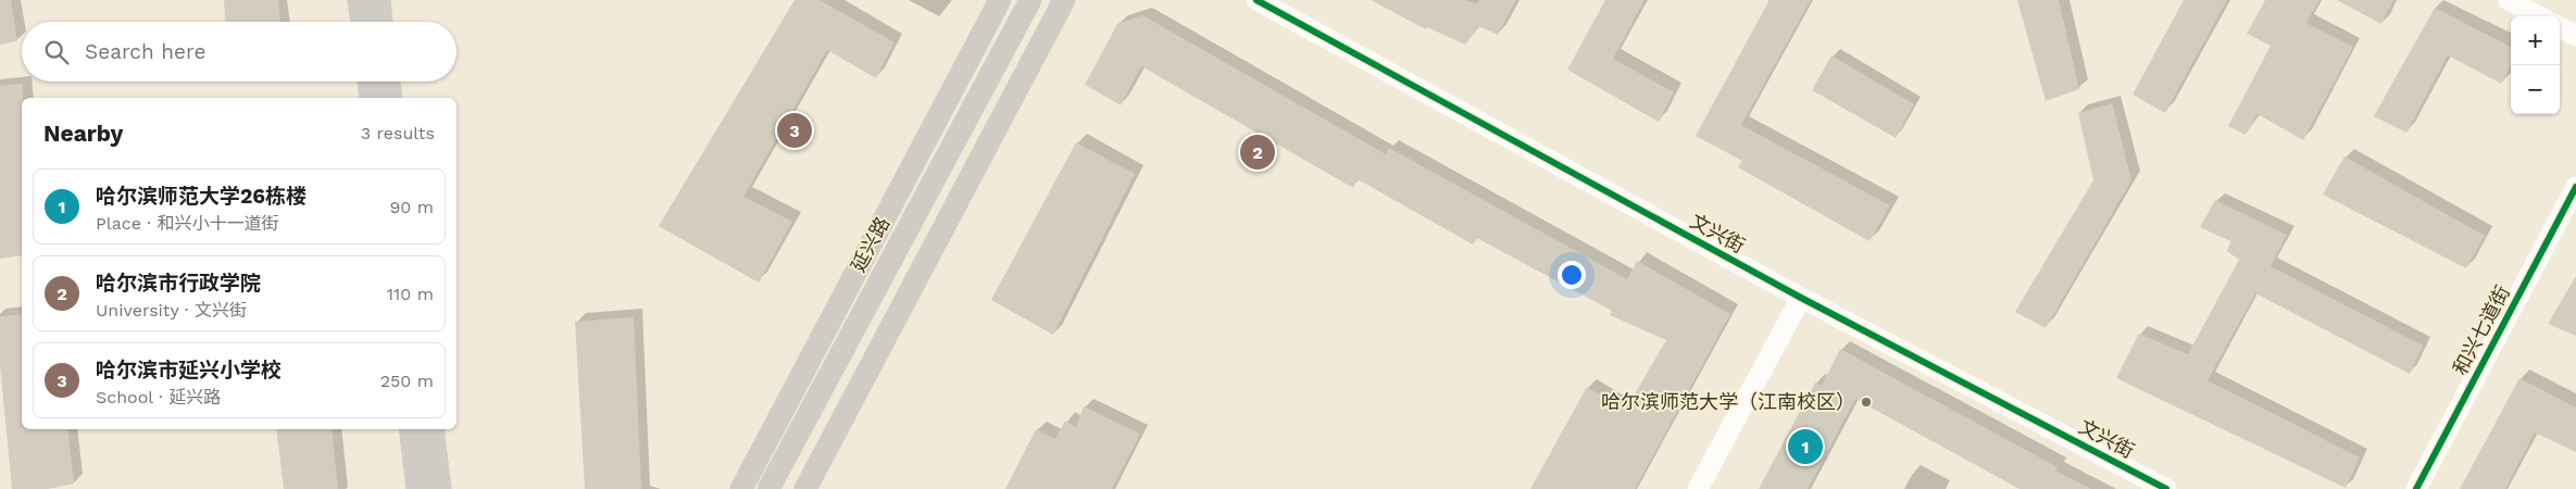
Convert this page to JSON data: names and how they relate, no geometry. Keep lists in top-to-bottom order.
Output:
{
  "streets": {
    "main road": ["延兴路"],
    "street": ["文兴街", "和兴七道街"]
  },
  "places": ["哈尔滨师范大学（江南校区）"],
  "page": {
    "map_buttons": ["+", "−"],
    "search": "Search here",
    "heading": ["Nearby", "3 results"],
    "pins": ["3", "2", "1"],
    "list": [
      {
        "mark": "1",
        "name": "哈尔滨师范大学26栋楼",
        "note": "Place · 和兴小十一道街",
        "value": "90 m"
      },
      {
        "mark": "2",
        "name": "哈尔滨市行政学院",
        "note": "University · 文兴街",
        "value": "110 m"
      },
      {
        "mark": "3",
        "name": "哈尔滨市延兴小学校",
        "note": "School · 延兴路",
        "value": "250 m"
      }
    ]
  }
}
